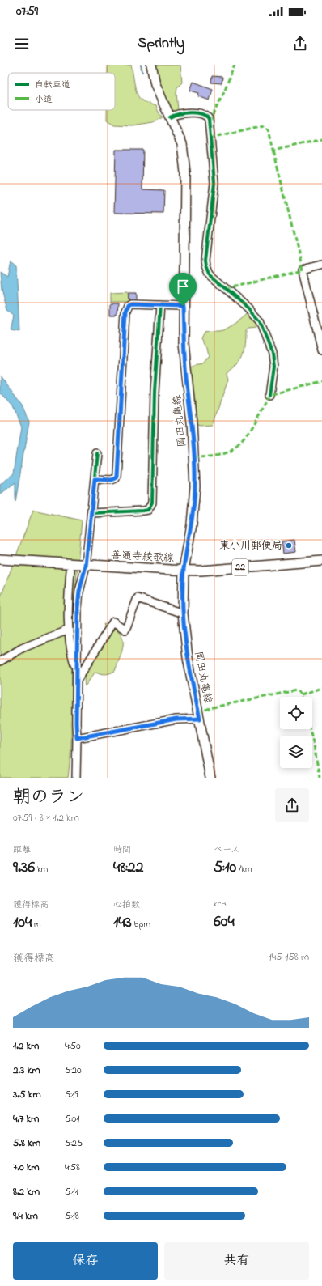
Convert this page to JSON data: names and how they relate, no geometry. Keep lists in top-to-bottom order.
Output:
{
  "streets": {
    "main road": ["岡田丸亀線", "善通寺綾歌線", "22"]
  },
  "crossings": [
    ["岡田丸亀線", "善通寺綾歌線"]
  ],
  "places": ["東小川郵便局"],
  "legend": ["自転車道", "小道"],
  "page": {
    "status": "07:59",
    "header": "Sprintly",
    "heading": ["朝のラン", "07:59 · 8 × 1.2 km"],
    "stats": [
      ["距離", "9.36 km"],
      ["時間", "48:22"],
      ["ペース", "5:10 /km"],
      ["獲得標高", "104 m"],
      ["心拍数", "143 bpm"],
      ["kcal", "604"]
    ],
    "chart": ["獲得標高", "145–158 m"],
    "list": [
      {
        "name": "1.2 km",
        "note": "4:50"
      },
      {
        "name": "2.3 km",
        "note": "5:20"
      },
      {
        "name": "3.5 km",
        "note": "5:19"
      },
      {
        "name": "4.7 km",
        "note": "5:01"
      },
      {
        "name": "5.8 km",
        "note": "5:25"
      },
      {
        "name": "7.0 km",
        "note": "4:58"
      },
      {
        "name": "8.2 km",
        "note": "5:11"
      },
      {
        "name": "9.4 km",
        "note": "5:18"
      }
    ],
    "buttons": ["保存", "共有"]
  }
}
